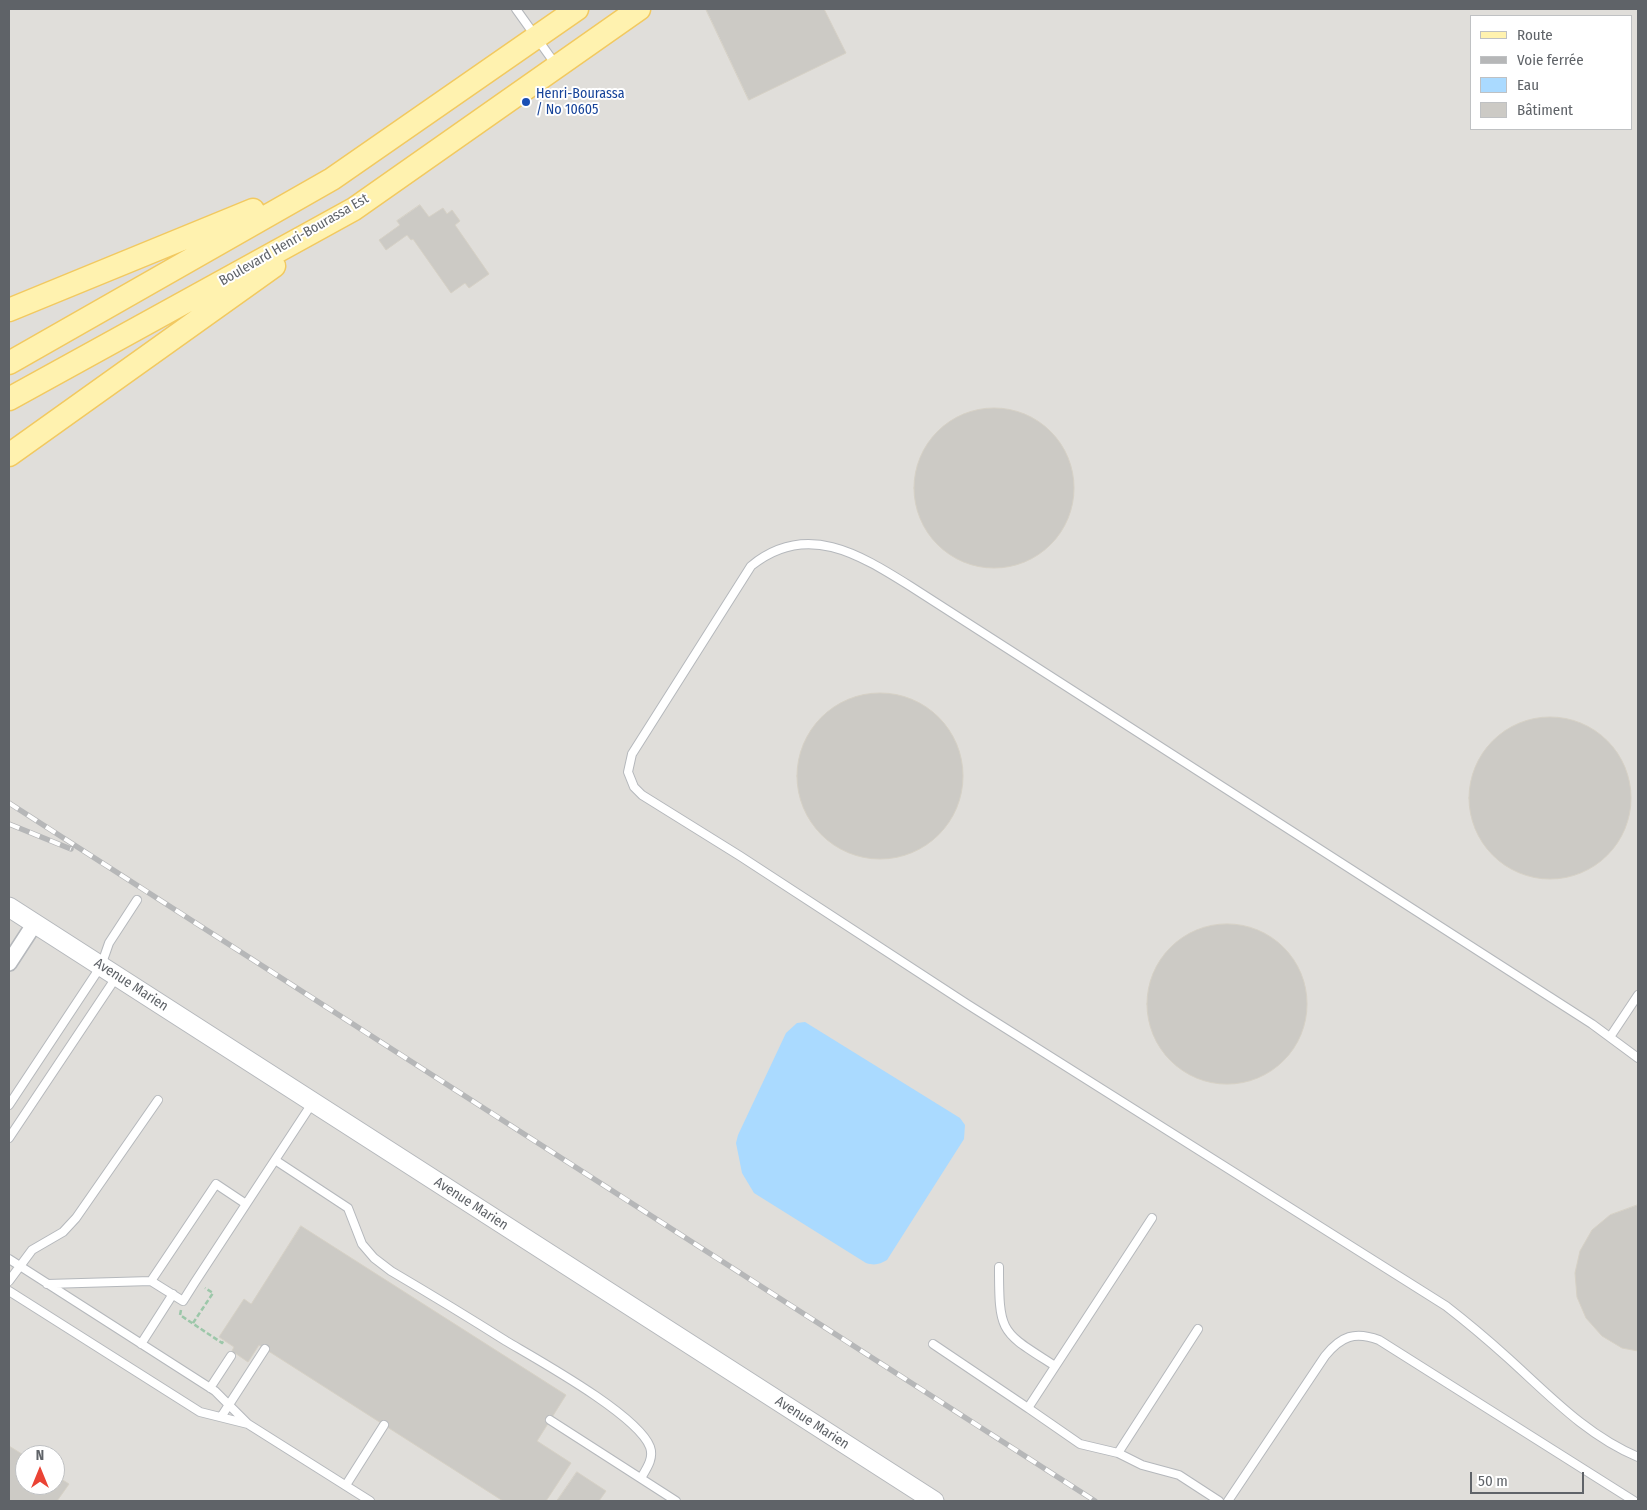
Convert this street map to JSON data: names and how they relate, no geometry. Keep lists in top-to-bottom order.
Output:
{
  "streets": {
    "main road": ["Boulevard Henri-Bourassa Est"],
    "street": ["Avenue Marien"]
  },
  "places": ["Henri-Bourassa / No 10605"],
  "legend": [
    "Route",
    "Voie ferrée",
    "Eau",
    "Bâtiment"
  ],
  "scale_bar": "50 m",
  "north": "top"
}
